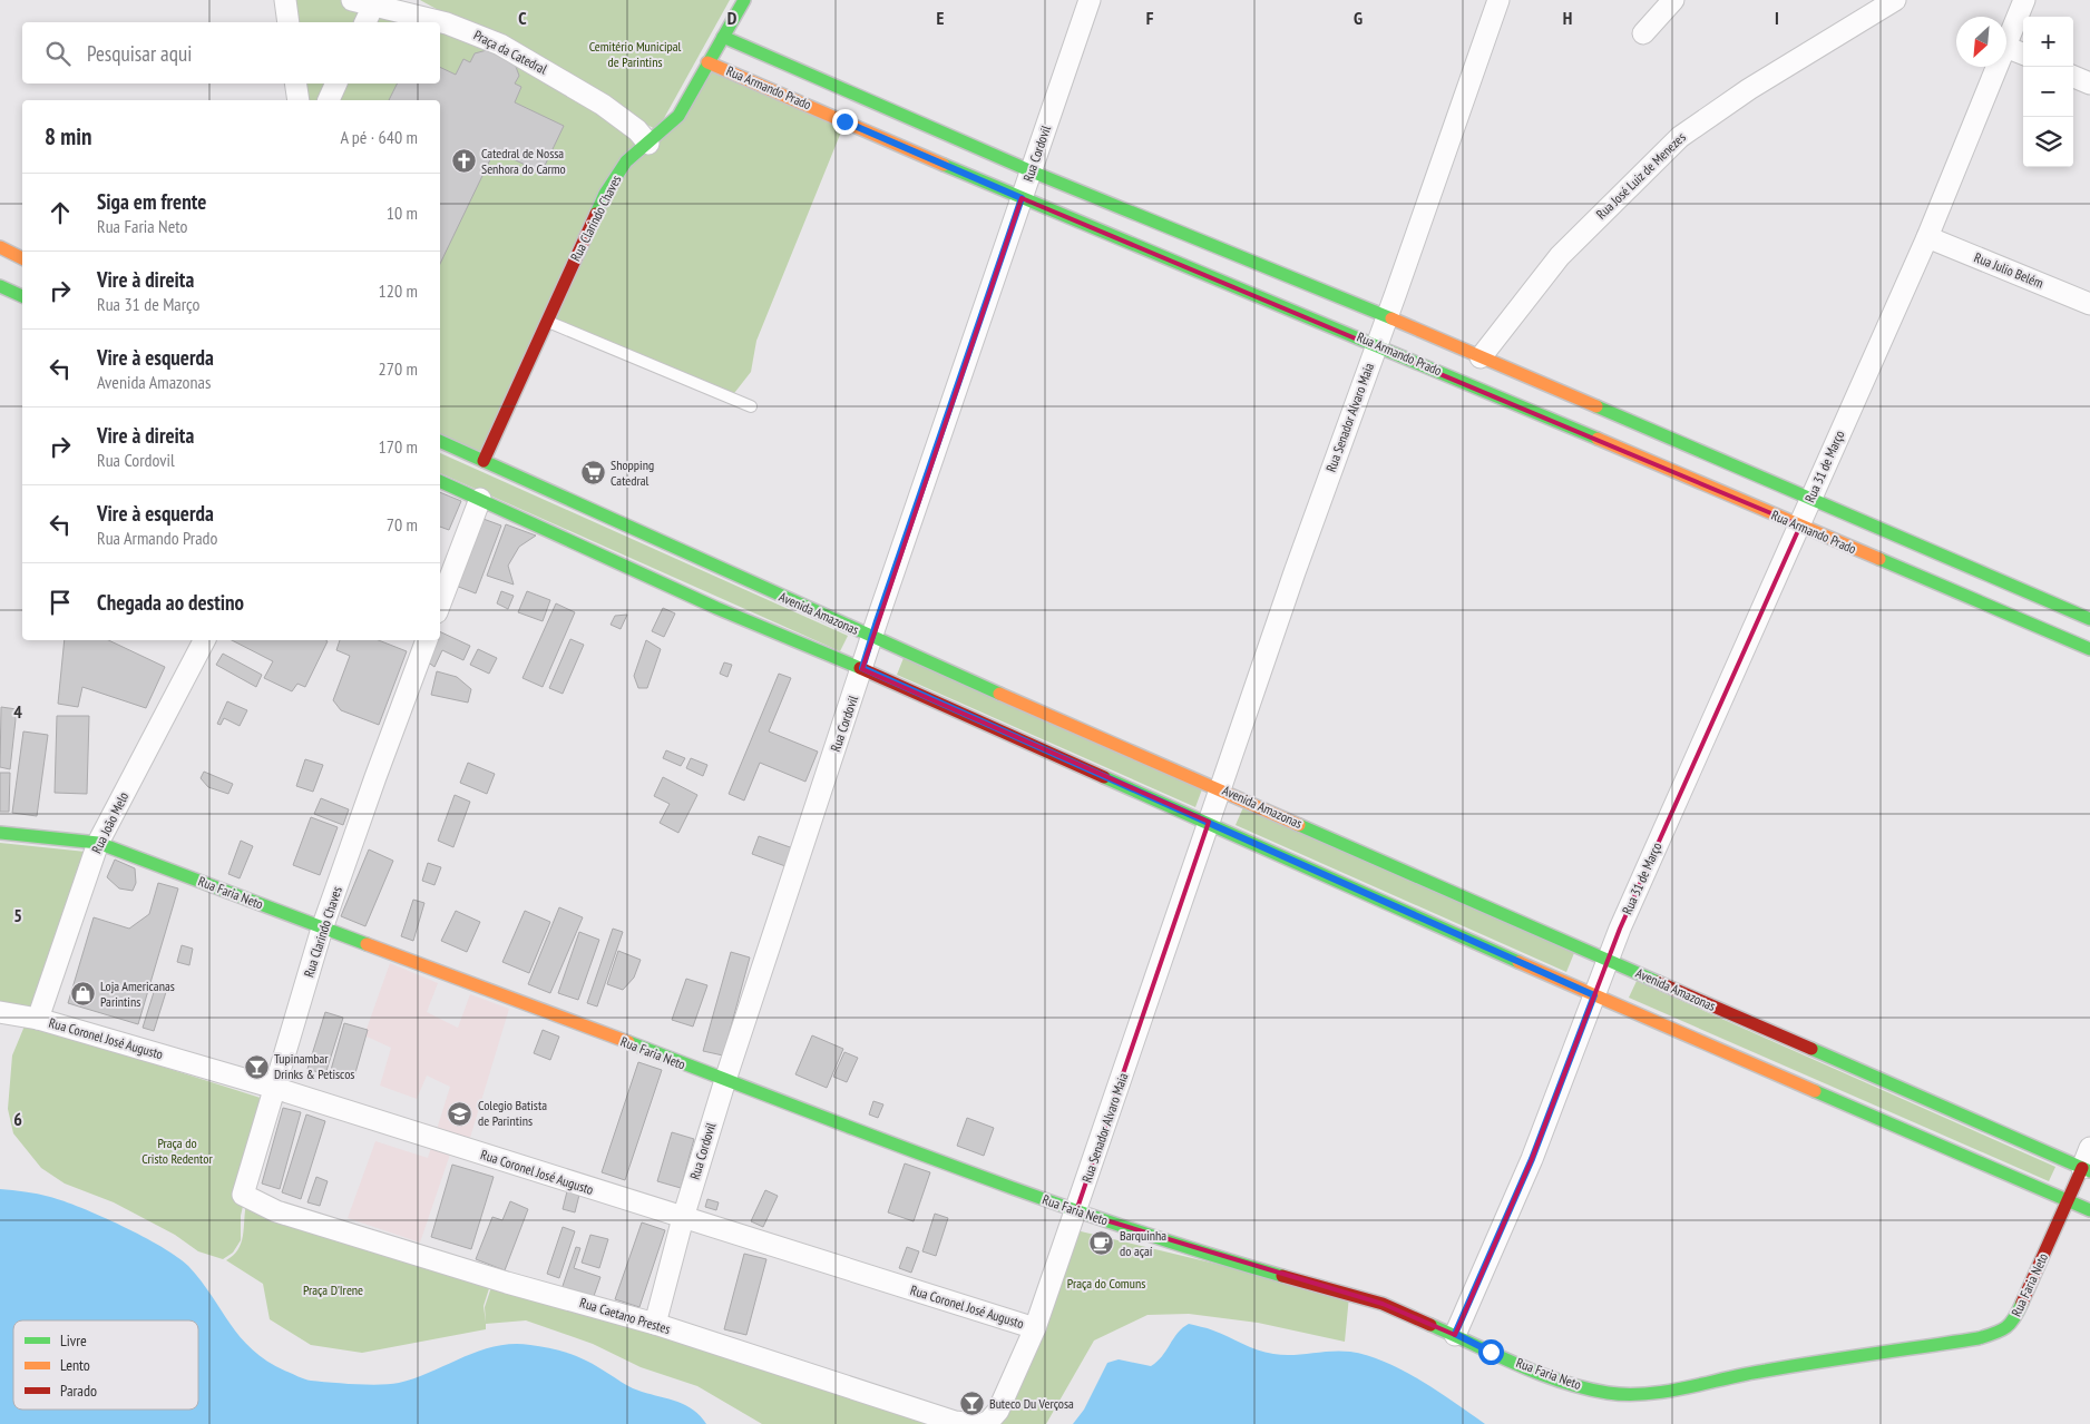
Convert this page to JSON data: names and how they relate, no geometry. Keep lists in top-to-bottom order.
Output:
{
  "streets": {
    "street": [
      "Praça da Catedral",
      "Rua Armando Prado",
      "Rua Cordovil",
      "Rua José Luiz de Menezes",
      "Rua Clarindo Chaves",
      "Rua Julio Belém",
      "Rua Senador Alvaro Maia",
      "Rua 31 de Março",
      "Avenida Amazonas",
      "Rua João Melo",
      "Rua Faria Neto",
      "Rua Coronel José Augusto",
      "Rua Caetano Prestes"
    ]
  },
  "crossings": [
    ["Praça da Catedral", "Rua Clarindo Chaves"],
    ["Rua Armando Prado", "Rua Cordovil"],
    ["Rua Armando Prado", "Rua José Luiz de Menezes"],
    ["Rua Armando Prado", "Rua Clarindo Chaves"],
    ["Rua Armando Prado", "Rua Senador Alvaro Maia"],
    ["Rua Armando Prado", "Rua 31 de Março"],
    ["Rua Cordovil", "Avenida Amazonas"],
    ["Rua Cordovil", "Rua Faria Neto"],
    ["Rua Cordovil", "Rua Coronel José Augusto"],
    ["Rua Cordovil", "Rua Caetano Prestes"],
    ["Rua Clarindo Chaves", "Avenida Amazonas"],
    ["Rua Clarindo Chaves", "Rua Faria Neto"],
    ["Rua Clarindo Chaves", "Rua Coronel José Augusto"],
    ["Rua Clarindo Chaves", "Rua Caetano Prestes"],
    ["Rua Julio Belém", "Rua 31 de Março"],
    ["Rua Senador Alvaro Maia", "Avenida Amazonas"],
    ["Rua Senador Alvaro Maia", "Rua Faria Neto"],
    ["Rua Senador Alvaro Maia", "Rua Coronel José Augusto"],
    ["Rua 31 de Março", "Avenida Amazonas"],
    ["Avenida Amazonas", "Rua Faria Neto"],
    ["Rua João Melo", "Rua Faria Neto"],
    ["Rua João Melo", "Rua Coronel José Augusto"]
  ],
  "parks": [
    "Cemitério Municipal de Parintins",
    "Praça do Cristo Redentor",
    "Praça do Comuns",
    "Praça D'Irene"
  ],
  "places": {
    "church": ["Catedral de Nossa Senhora do Carmo"],
    "supermarket": ["Shopping Catedral"],
    "shop": ["Loja Americanas Parintins"],
    "bar": ["Tupinambar Drinks & Petiscos", "Buteco Du Verçosa"],
    "school or university": ["Colegio Batista de Parintins"],
    "cafe": ["Barquinha do açaí"]
  },
  "legend": ["Livre", "Lento", "Parado"],
  "north": "bottom left",
  "page": {
    "map_buttons": ["+", "−"],
    "search": "Pesquisar aqui",
    "heading": ["8 min", "A pé · 640 m"],
    "list": [
      ["Siga em frente", "Rua Faria Neto", "10 m"],
      ["Vire à direita", "Rua 31 de Março", "120 m"],
      ["Vire à esquerda", "Avenida Amazonas", "270 m"],
      ["Vire à direita", "Rua Cordovil", "170 m"],
      ["Vire à esquerda", "Rua Armando Prado", "70 m"],
      "Chegada ao destino"
    ]
  },
  "grid": {
    "columns": [
      "C",
      "D",
      "E",
      "F",
      "G",
      "H",
      "I"
    ],
    "rows": ["4", "5", "6"]
  }
}
